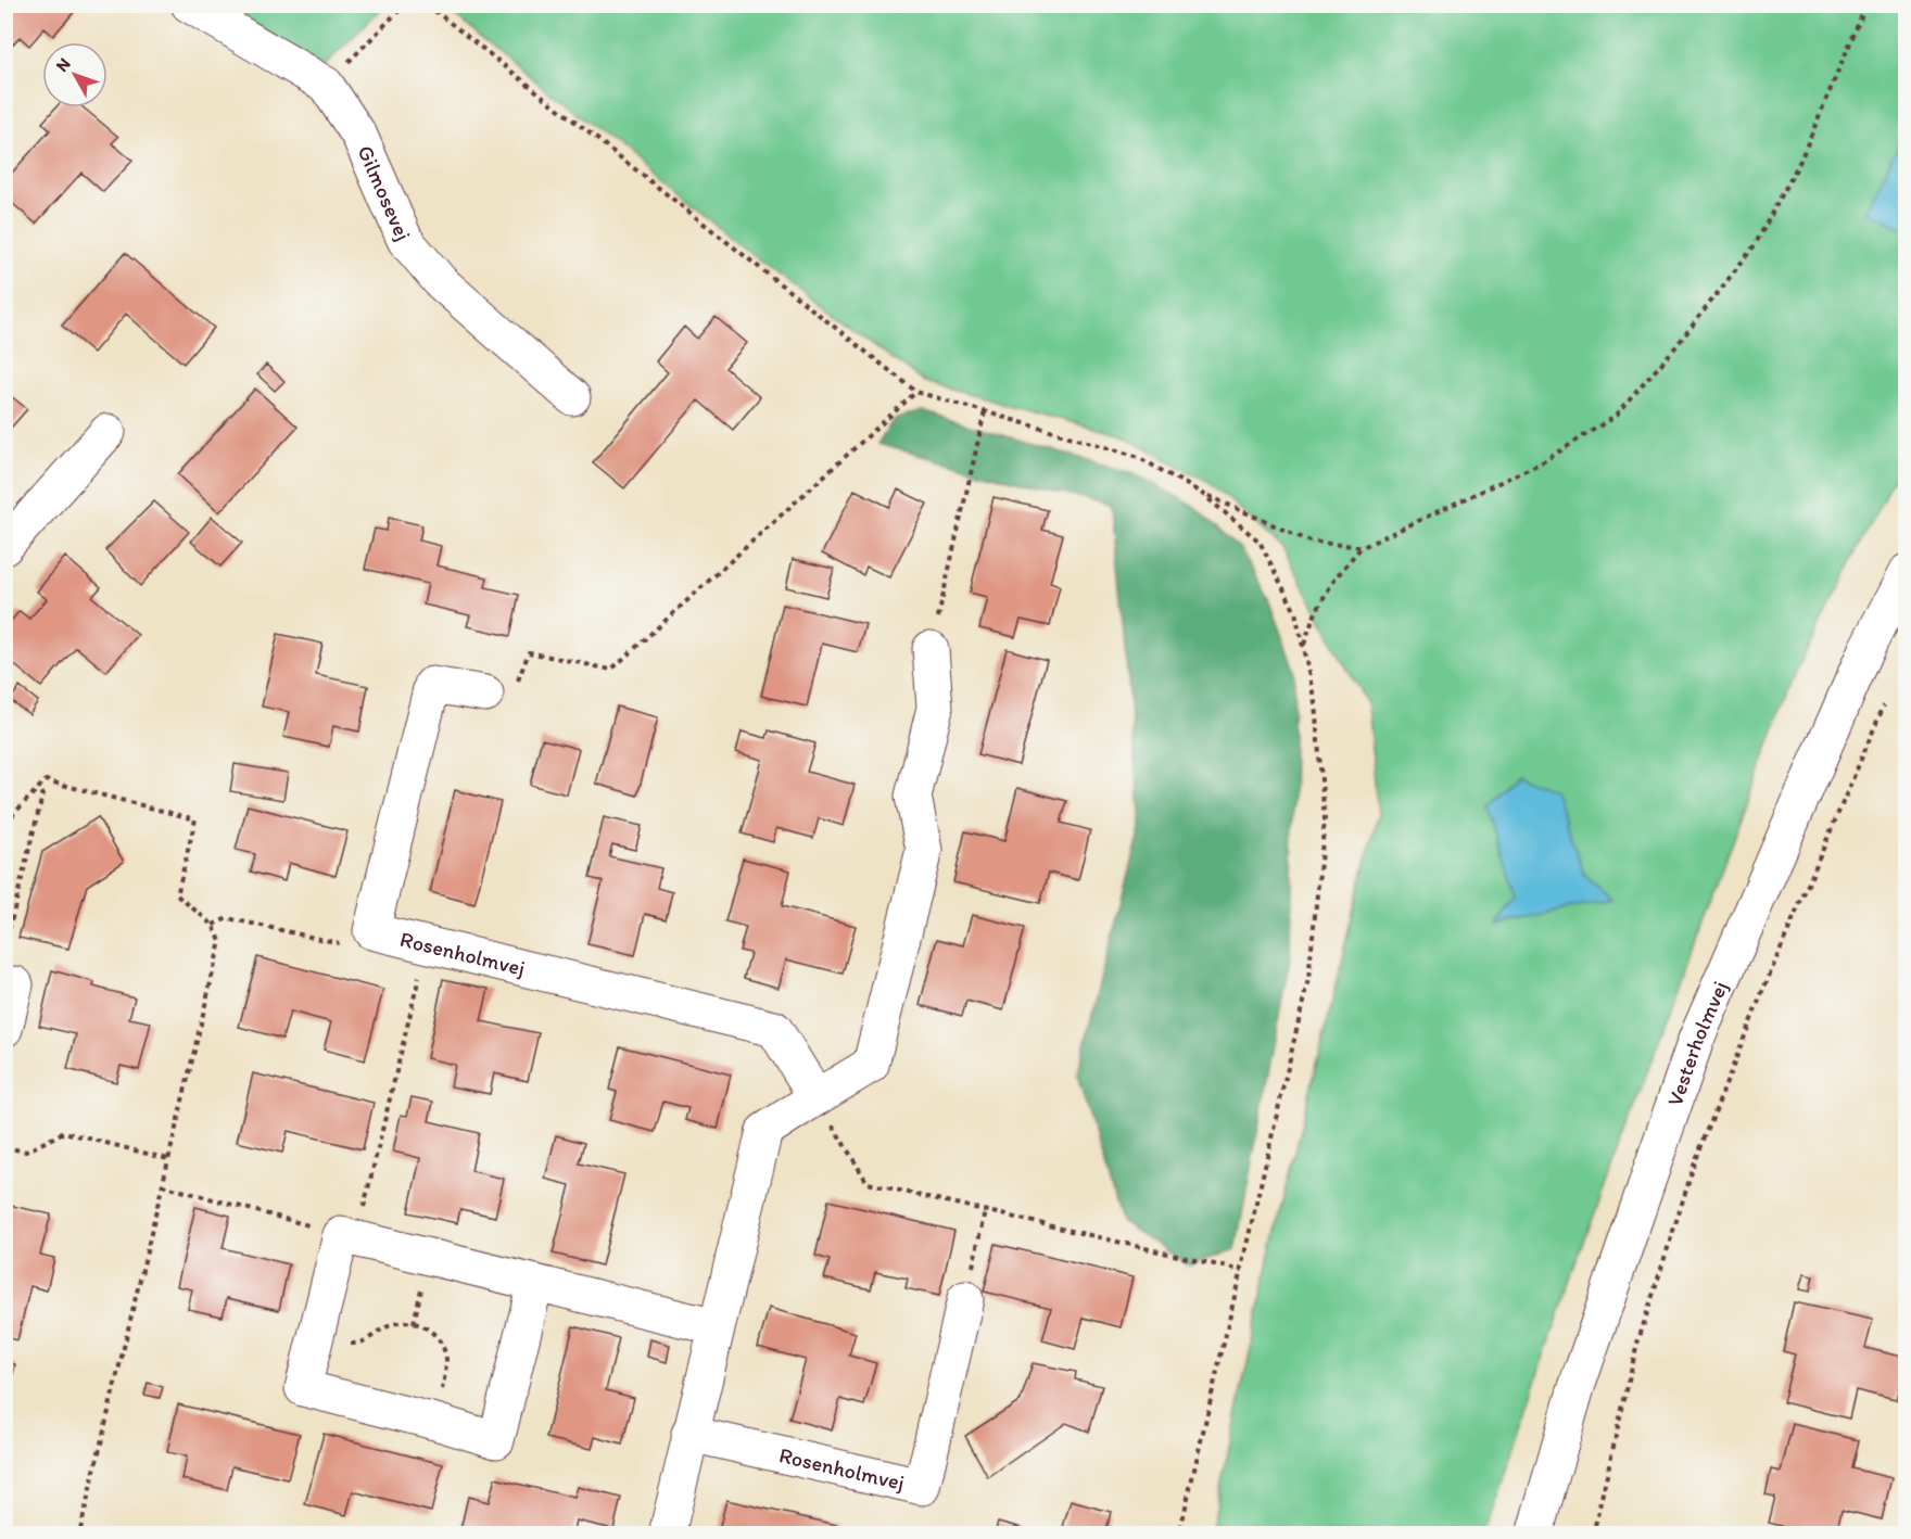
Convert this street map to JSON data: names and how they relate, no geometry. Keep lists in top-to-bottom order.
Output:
{
  "streets": {
    "street": ["Gilmosevej", "Rosenholmvej", "Vesterholmvej"]
  },
  "north": "top left"
}
